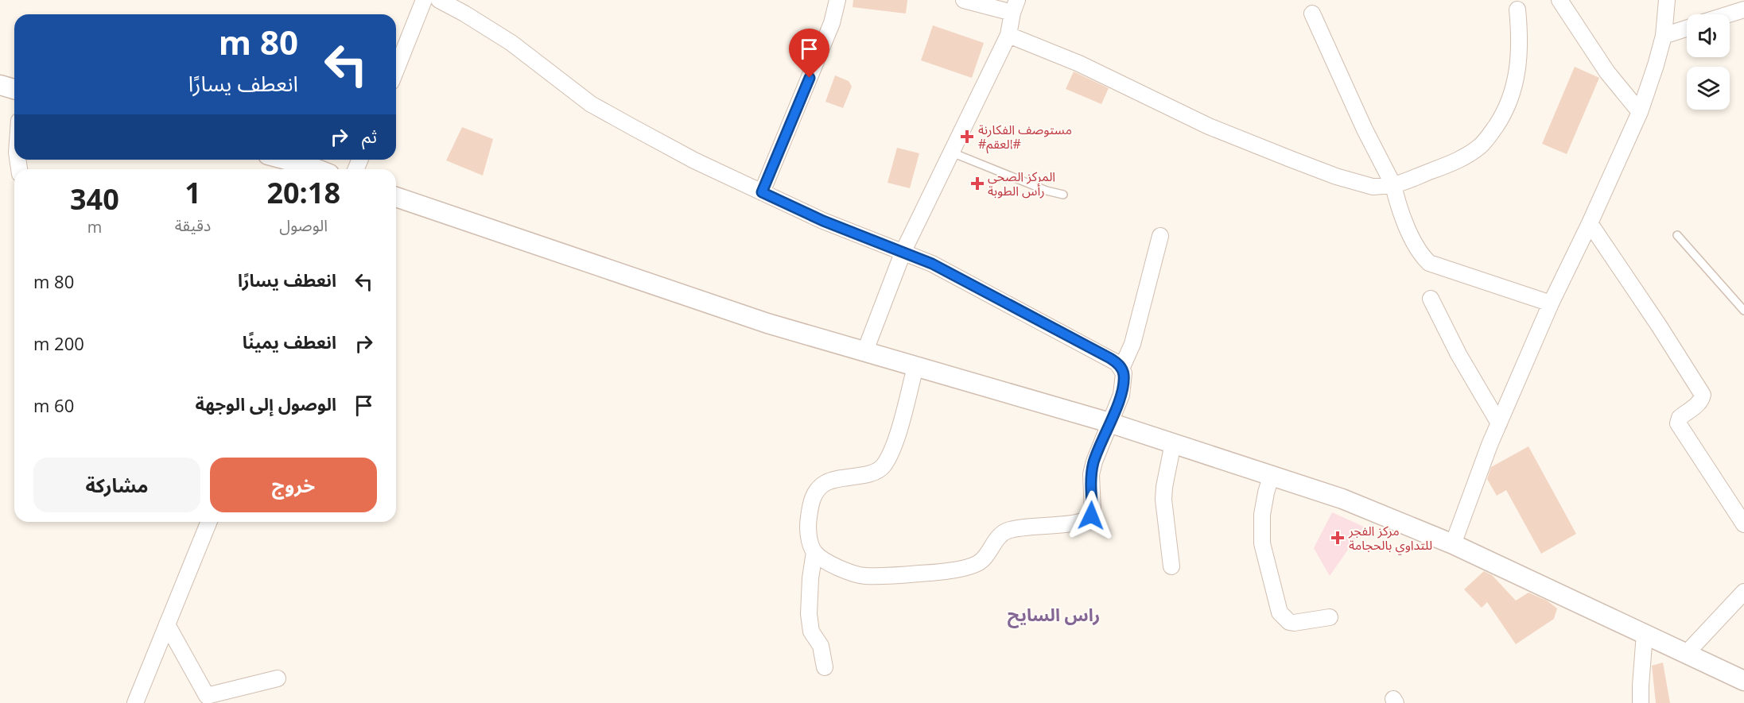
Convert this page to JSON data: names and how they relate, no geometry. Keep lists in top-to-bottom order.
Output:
{
  "districts": ["راس السايح"],
  "places": {
    "health": ["مستوصف الفكارنة #العقم#", "المركز الصحي رأس الطوبة", "مركز الفجر للتداوي بالحجامة"]
  },
  "page": {
    "turn": ["80 m", "انعطف يسارًا"],
    "then": "ثم",
    "eta": [
      "20:18",
      "الوصول",
      "1",
      "دقيقة",
      "340",
      "m"
    ],
    "list": [
      {
        "name": "انعطف يسارًا",
        "value": "80 m"
      },
      {
        "name": "انعطف يمينًا",
        "value": "200 m"
      },
      {
        "name": "الوصول إلى الوجهة",
        "value": "60 m"
      }
    ],
    "buttons": ["خروج", "مشاركة"]
  }
}
